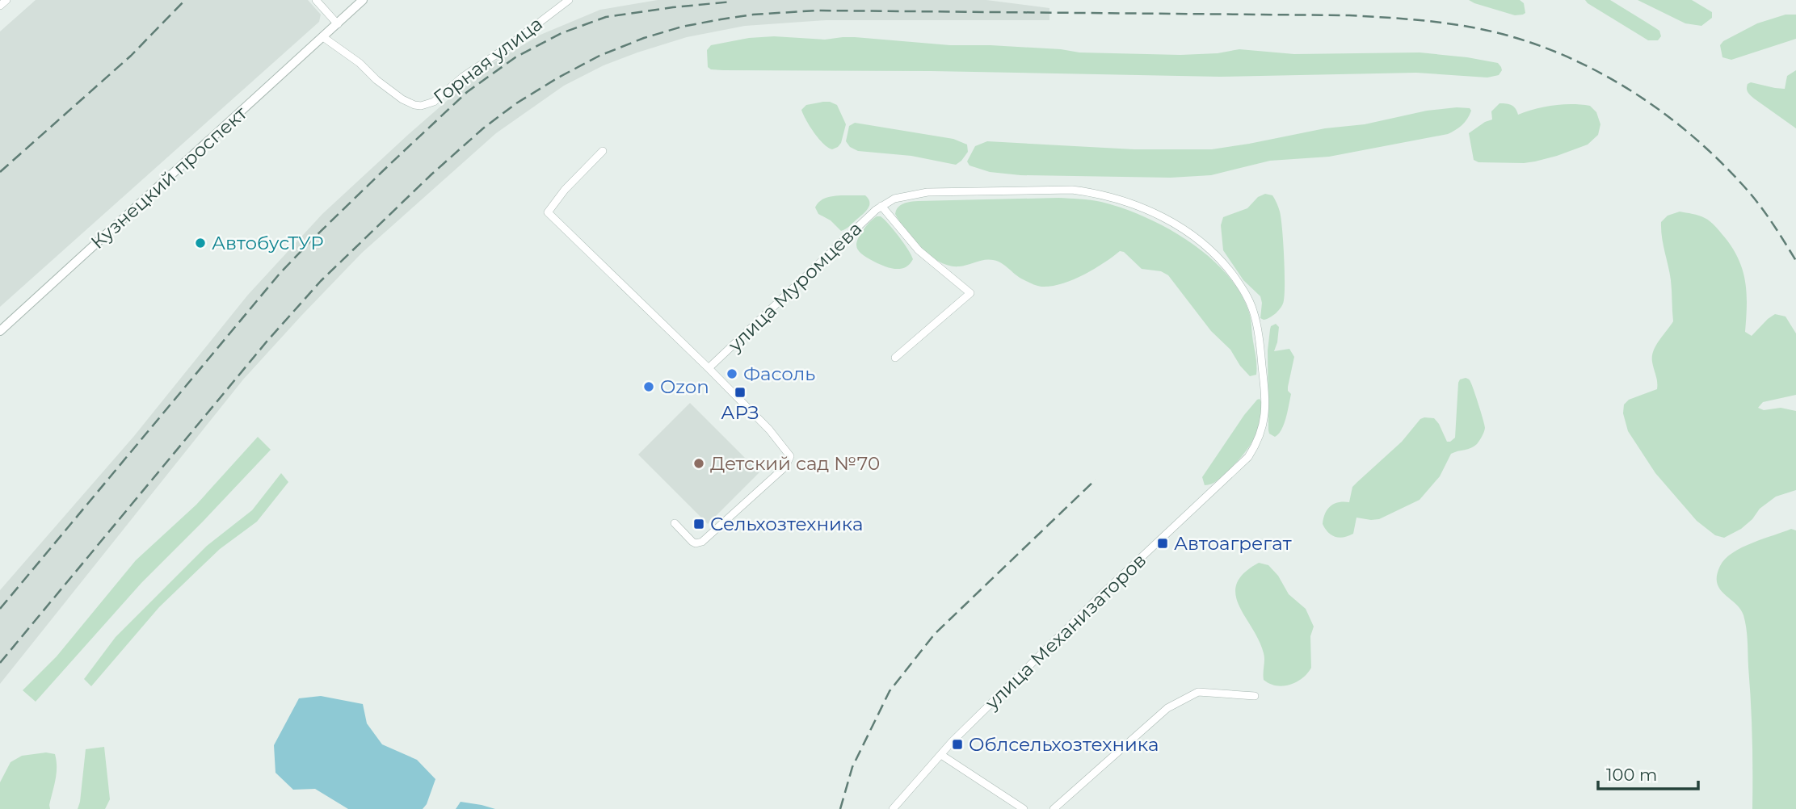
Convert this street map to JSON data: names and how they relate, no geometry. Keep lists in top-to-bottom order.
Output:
{
  "streets": {
    "street": [
      "Горная улица",
      "Кузнецкий проспект",
      "улица Муромцева",
      "улица Механизаторов"
    ]
  },
  "crossings": [
    ["Горная улица", "Кузнецкий проспект"],
    ["улица Муромцева", "улица Механизаторов"]
  ],
  "places": {
    "other": [
      "АвтобусТУР",
      "Фасоль",
      "Ozon",
      "Детский сад №70"
    ],
    "transit": [
      "АРЗ",
      "Сельхозтехника",
      "Автоагрегат",
      "Облсельхозтехника"
    ]
  },
  "scale_bar": "100 m"
}
